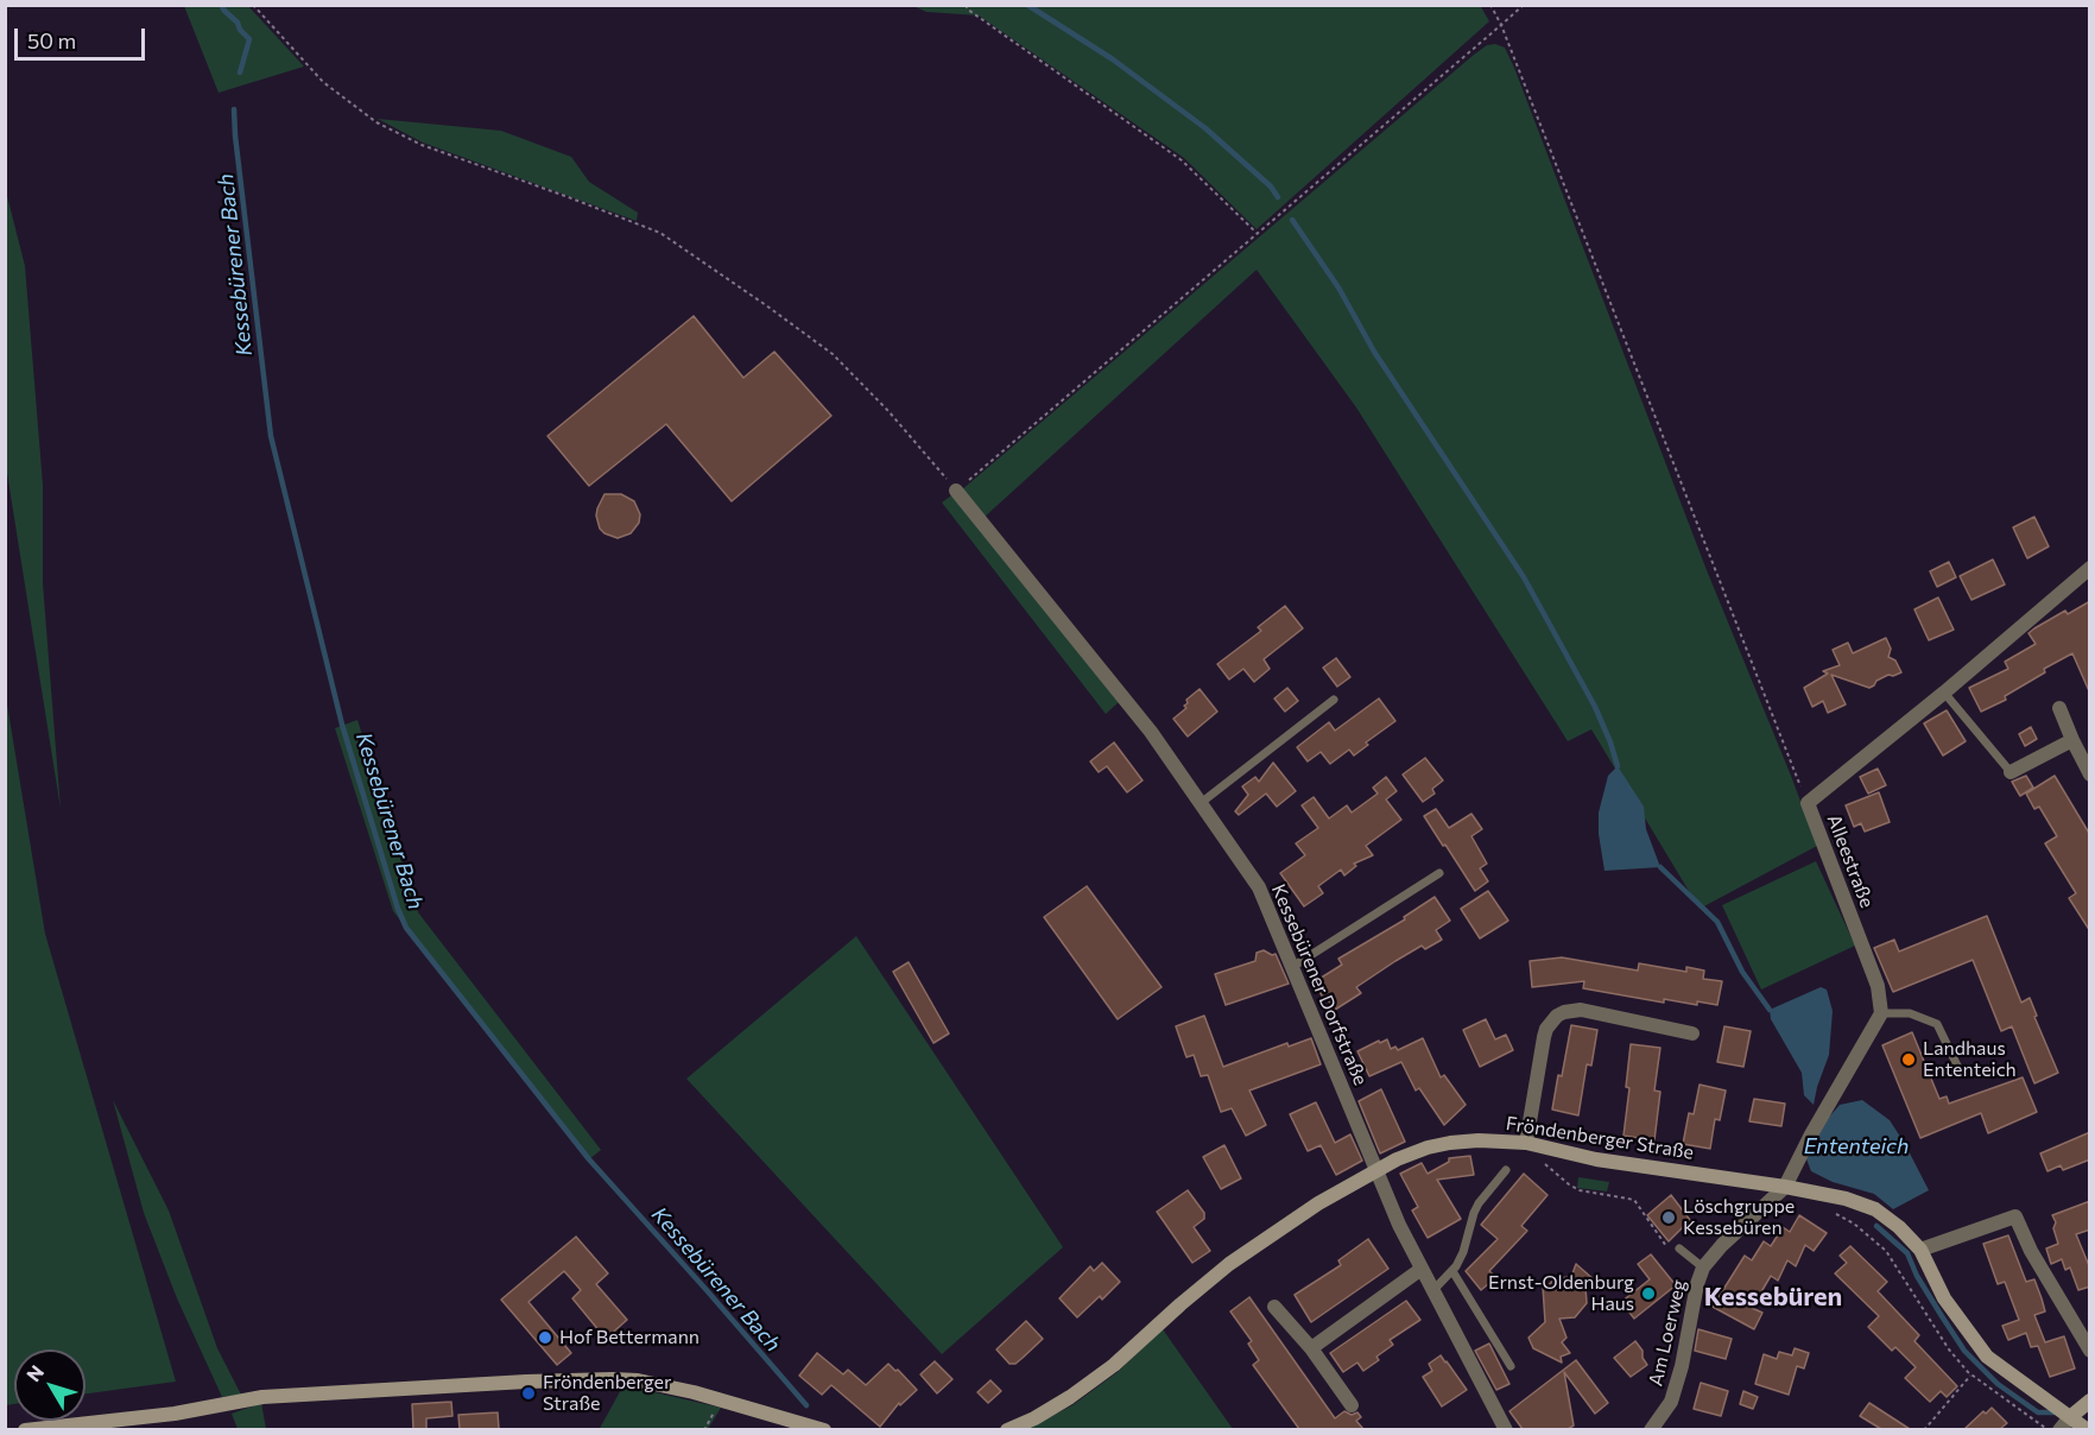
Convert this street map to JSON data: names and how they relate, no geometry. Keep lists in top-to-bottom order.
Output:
{
  "streets": {
    "main road": ["Fröndenberger Straße"],
    "street": ["Alleestraße", "Kessebürener Dorfstraße", "Am Loerweg"]
  },
  "crossings": [
    ["Kessebürener Dorfstraße", "Fröndenberger Straße"],
    ["Fröndenberger Straße", "Am Loerweg"]
  ],
  "districts": ["Kessebüren"],
  "water": ["Kessebürener Bach", "Ententeich"],
  "places": [
    "Landhaus Ententeich",
    "Löschgruppe Kessebüren",
    "Ernst-Oldenburg Haus",
    "Hof Bettermann",
    "Fröndenberger Straße"
  ],
  "scale_bar": "50 m",
  "north": "top left"
}
